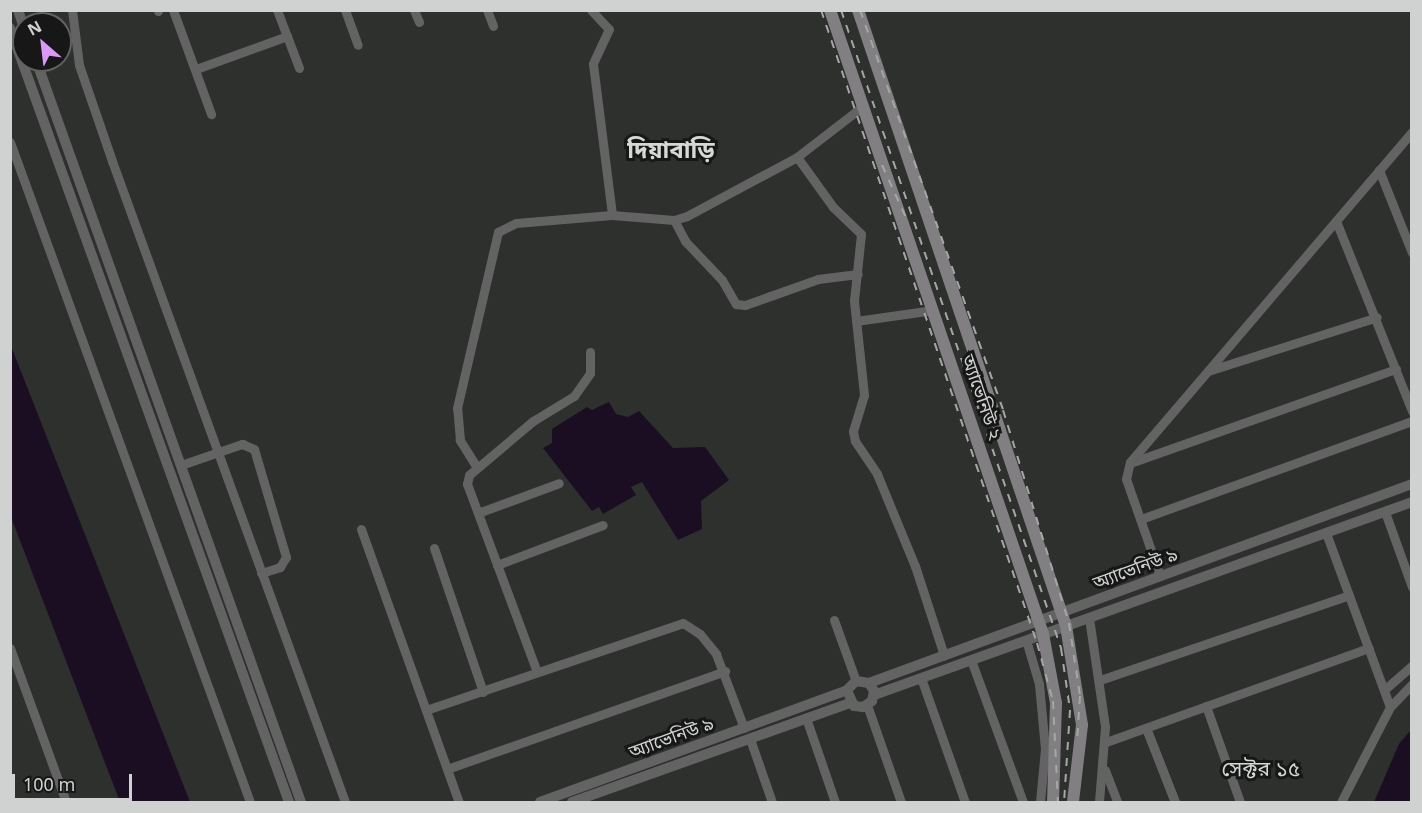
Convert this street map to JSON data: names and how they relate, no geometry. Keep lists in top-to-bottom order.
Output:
{
  "streets": {
    "main road": ["অ্যাভেনিউ ২"],
    "street": ["অ্যাভেনিউ ৯"]
  },
  "crossings": [
    ["অ্যাভেনিউ ২", "অ্যাভেনিউ ৯"]
  ],
  "districts": ["দিয়াবাড়ি", "সেক্টর ১৫"],
  "scale_bar": "100 m",
  "north": "top left"
}
